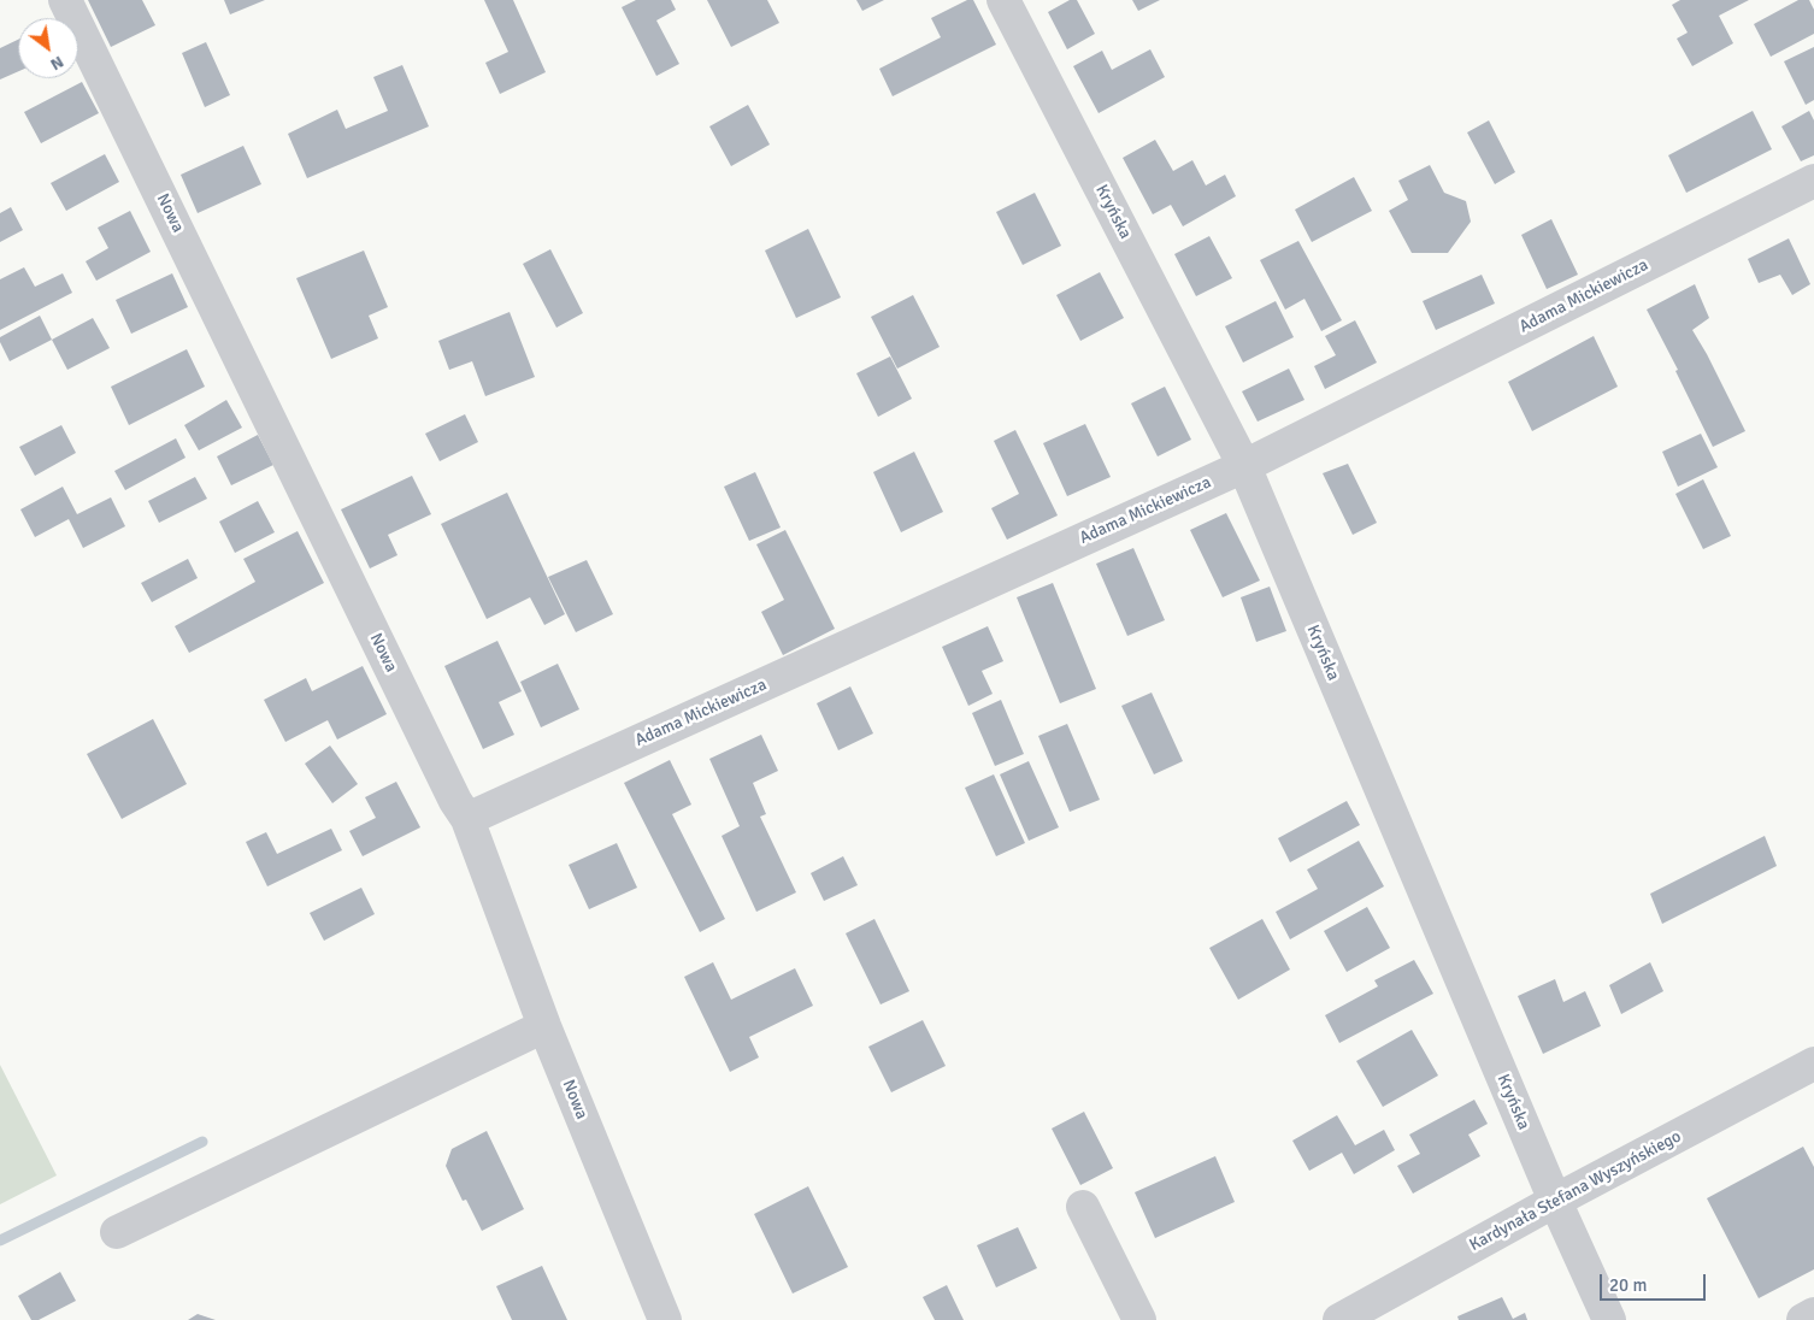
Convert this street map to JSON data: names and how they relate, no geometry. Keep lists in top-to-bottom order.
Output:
{
  "streets": {
    "street": [
      "Kryńska",
      "Nowa",
      "Adama Mickiewicza",
      "Kardynała Stefana Wyszyńskiego"
    ]
  },
  "crossings": [
    ["Kryńska", "Adama Mickiewicza"],
    ["Kryńska", "Kardynała Stefana Wyszyńskiego"],
    ["Nowa", "Adama Mickiewicza"]
  ],
  "scale_bar": "20 m",
  "north": "bottom right"
}
